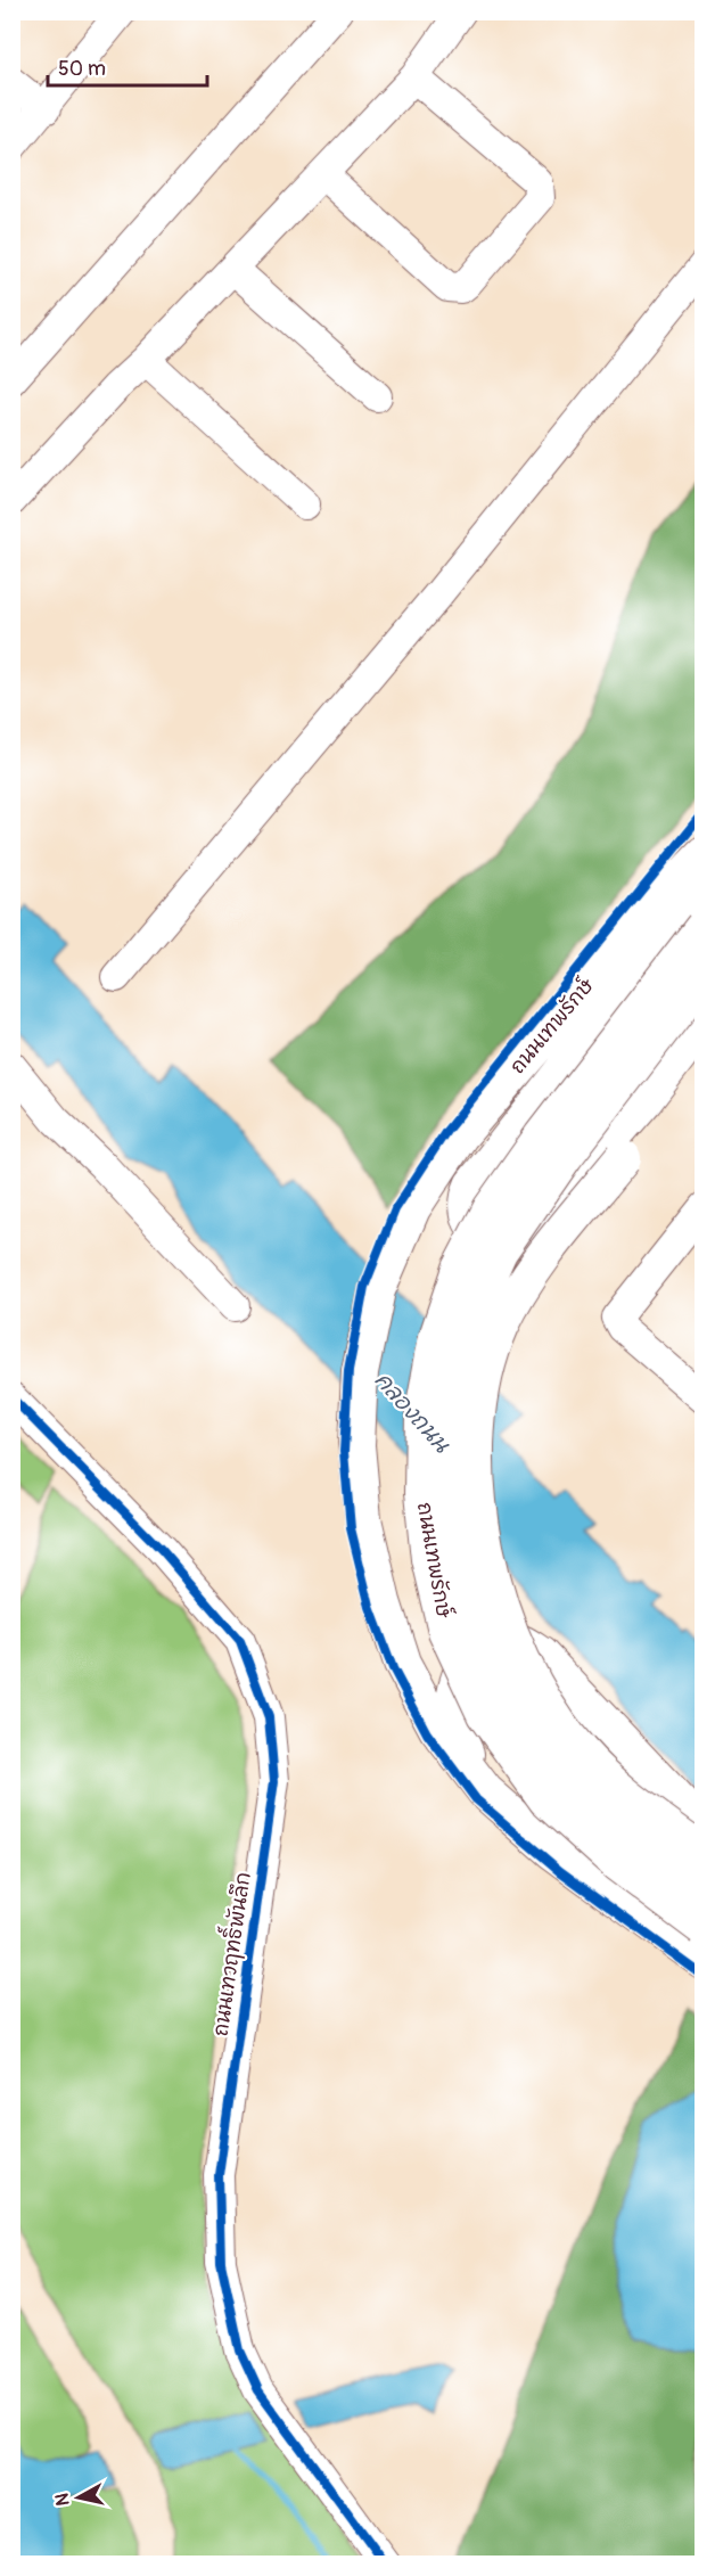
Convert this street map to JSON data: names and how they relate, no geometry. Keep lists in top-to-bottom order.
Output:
{
  "streets": {
    "main road": ["ถนนเทพรักษ์"],
    "street": ["ถนนเทวฤทธิ์พันลึก"]
  },
  "water": ["คลองถนน"],
  "scale_bar": "50 m",
  "north": "left"
}
